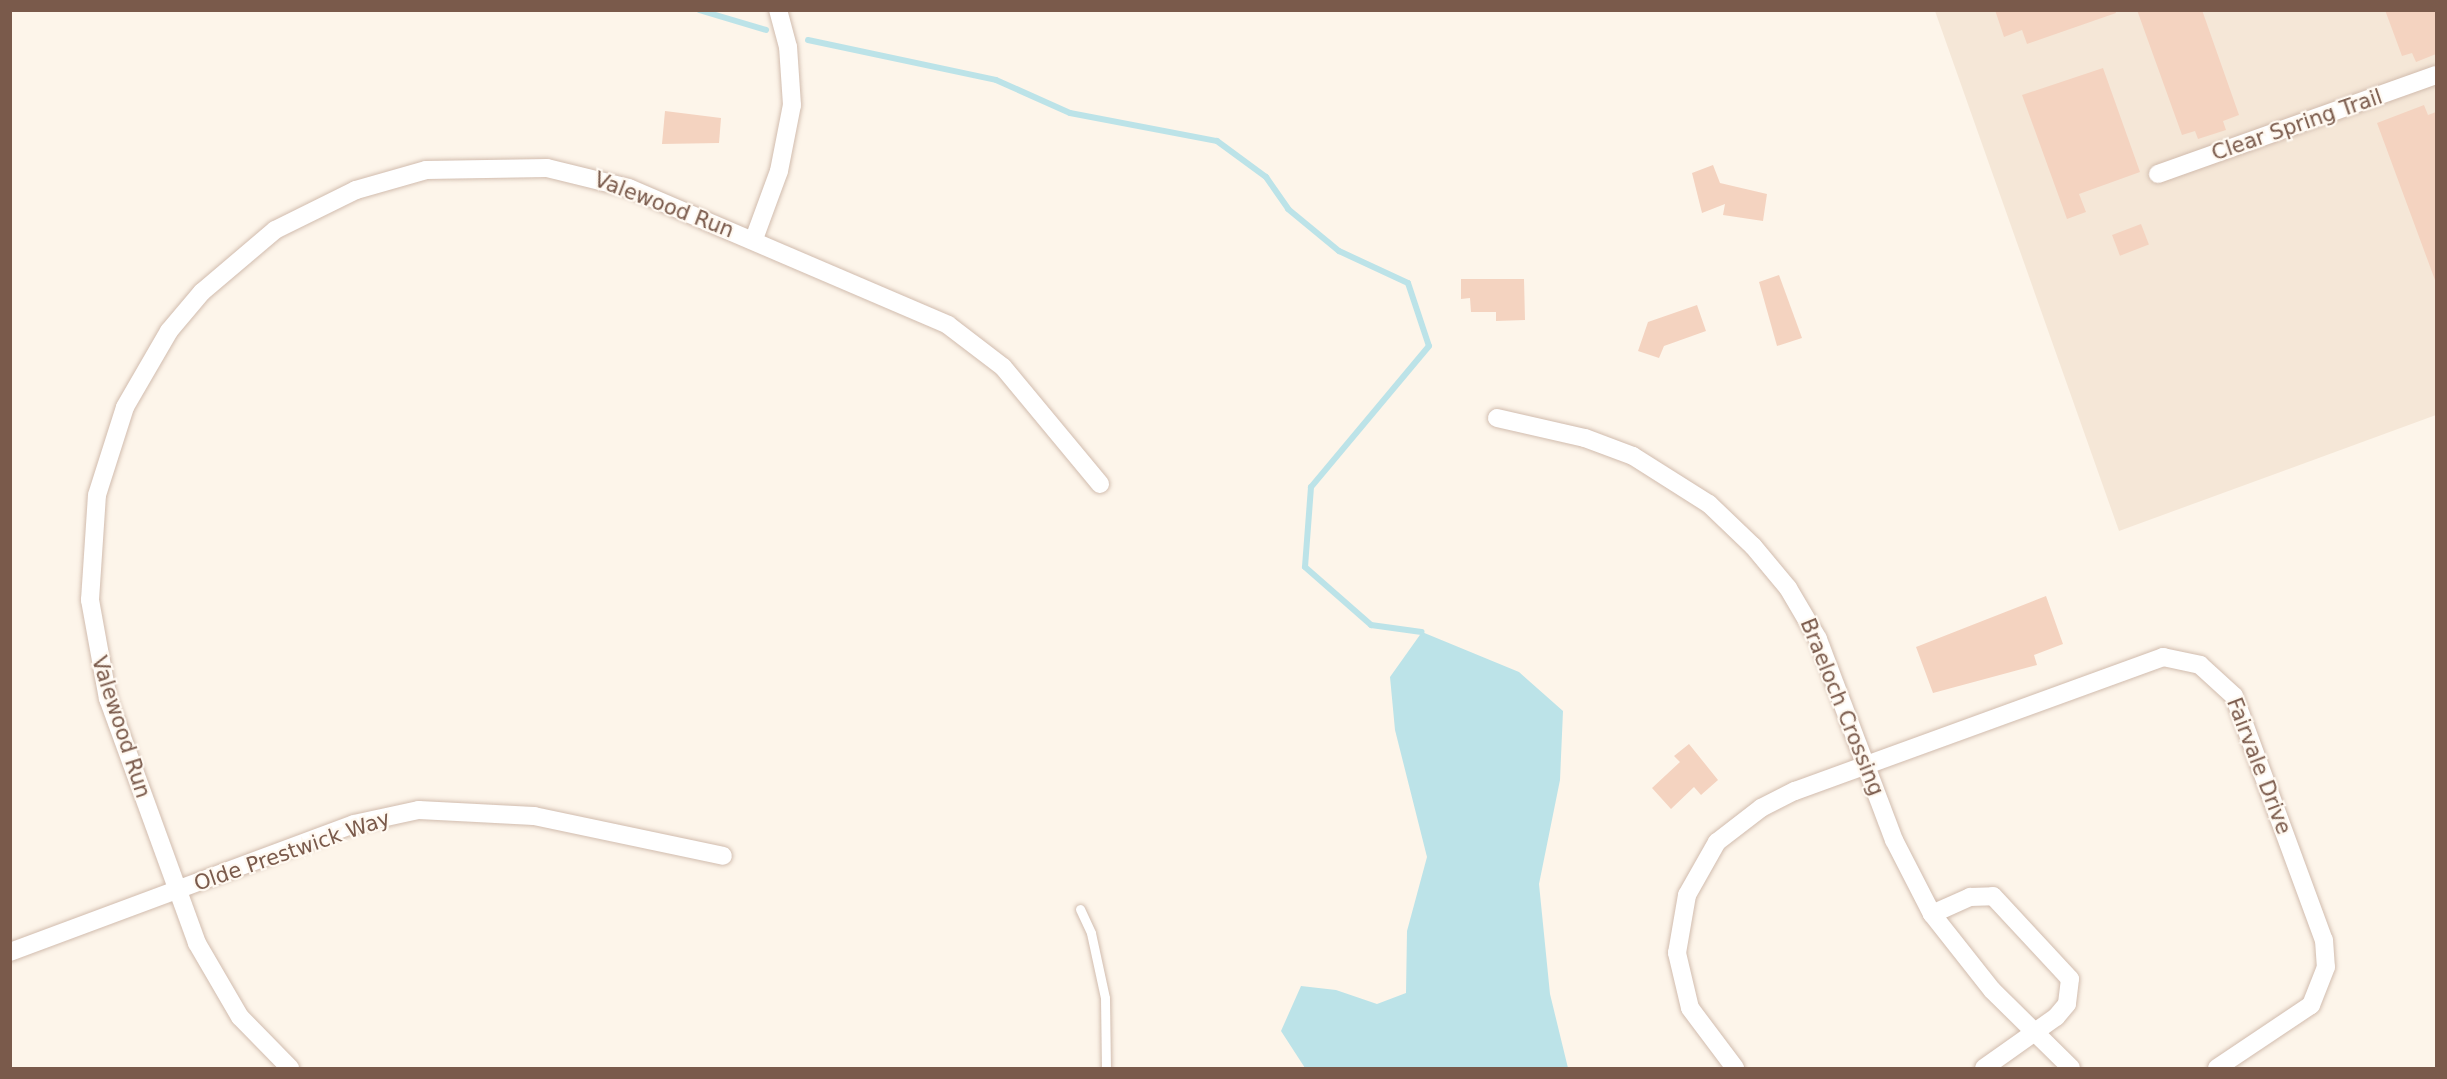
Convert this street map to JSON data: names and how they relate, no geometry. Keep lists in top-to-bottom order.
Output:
{
  "streets": {
    "street": [
      "Clear Spring Trail",
      "Valewood Run",
      "Braeloch Crossing",
      "Fairvale Drive",
      "Olde Prestwick Way"
    ]
  },
  "crossings": [
    ["Valewood Run", "Olde Prestwick Way"],
    ["Braeloch Crossing", "Fairvale Drive"]
  ]
}
